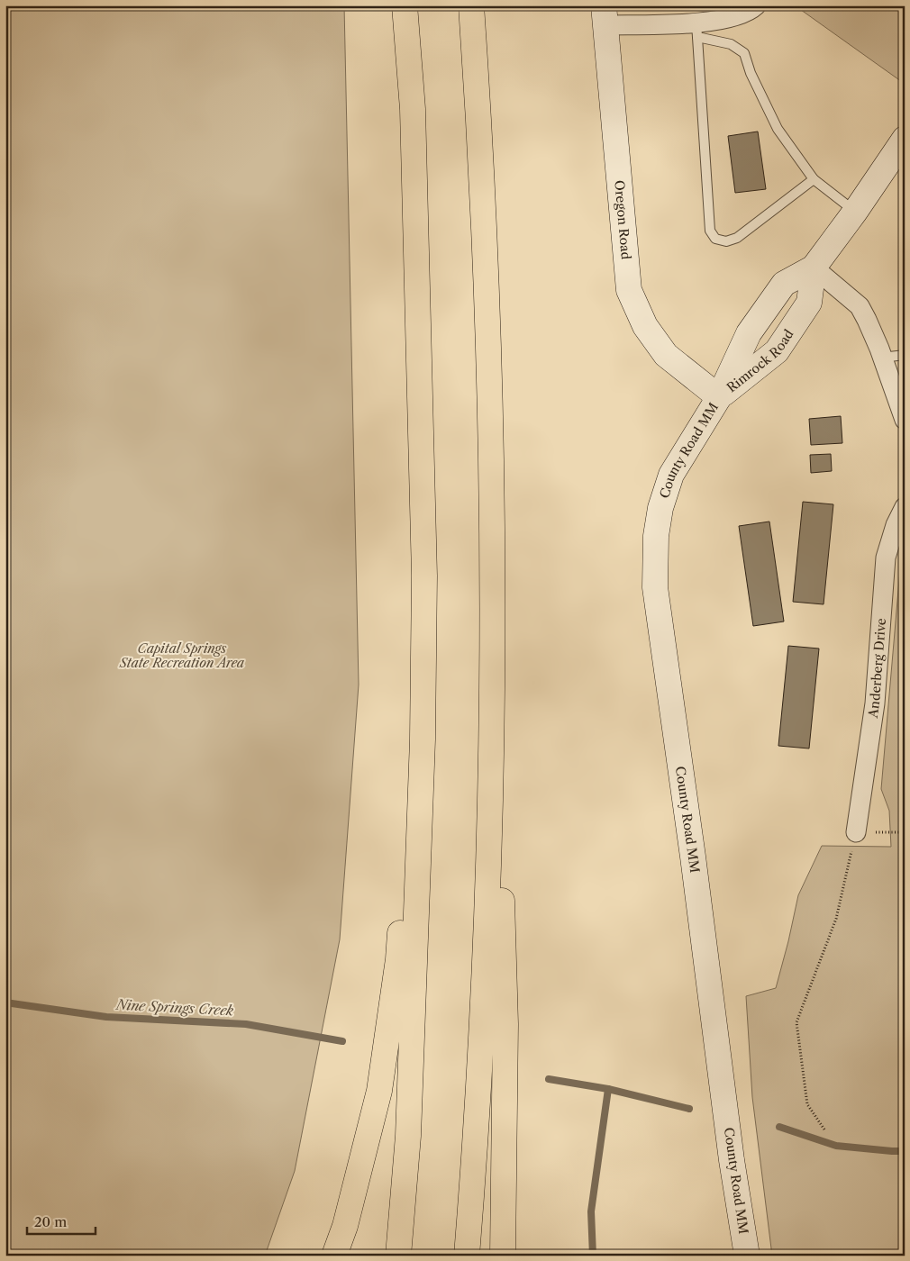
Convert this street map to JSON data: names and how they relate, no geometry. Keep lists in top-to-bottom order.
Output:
{
  "streets": {
    "main road": ["Oregon Road", "Rimrock Road", "County Road MM"],
    "street": ["Anderberg Drive"]
  },
  "crossings": [
    ["Oregon Road", "Rimrock Road"],
    ["Oregon Road", "County Road MM"],
    ["Rimrock Road", "County Road MM"]
  ],
  "water": ["Nine Springs Creek"],
  "parks": ["Capital Springs State Recreation Area"],
  "scale_bar": "20 m"
}
